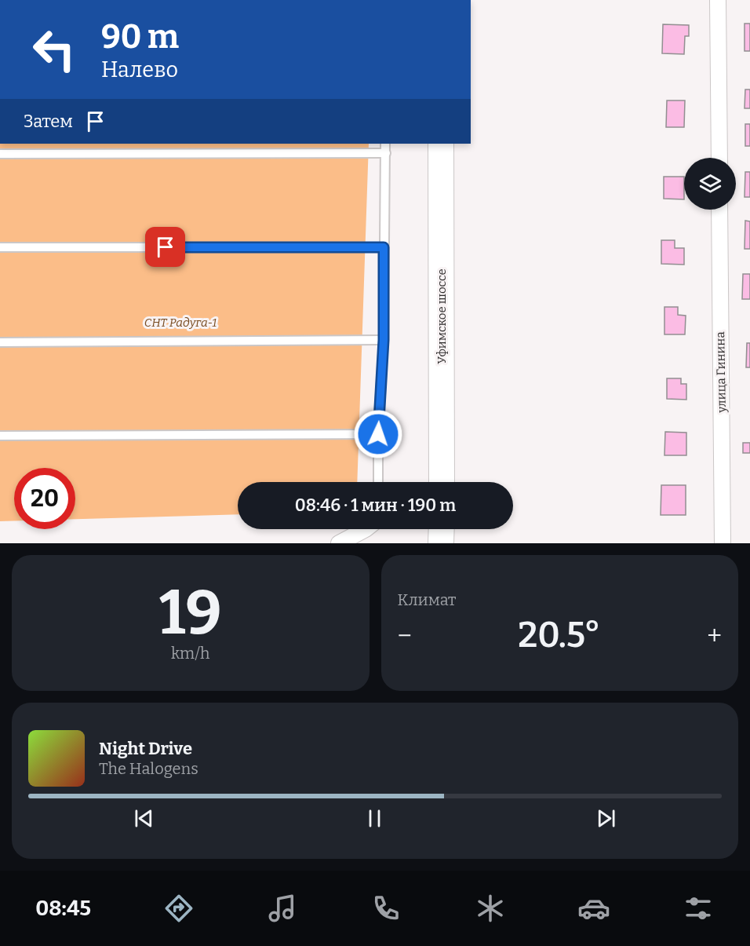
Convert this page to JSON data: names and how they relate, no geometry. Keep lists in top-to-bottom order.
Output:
{
  "streets": {
    "main road": ["Уфимское шоссе"],
    "street": ["улица Гинина"]
  },
  "parks": ["СНТ Радуга-1"],
  "page": {
    "turn": ["90 m", "Налево"],
    "then": "Затем",
    "limit": "20",
    "trip": "08:46 · 1 мин · 190 m",
    "tile": [
      ["19", "km/h"],
      "Климат"
    ],
    "heat": ["−", "20.5°", "+"],
    "song": ["Night Drive", "The Halogens"],
    "tabs": "08:45"
  }
}
